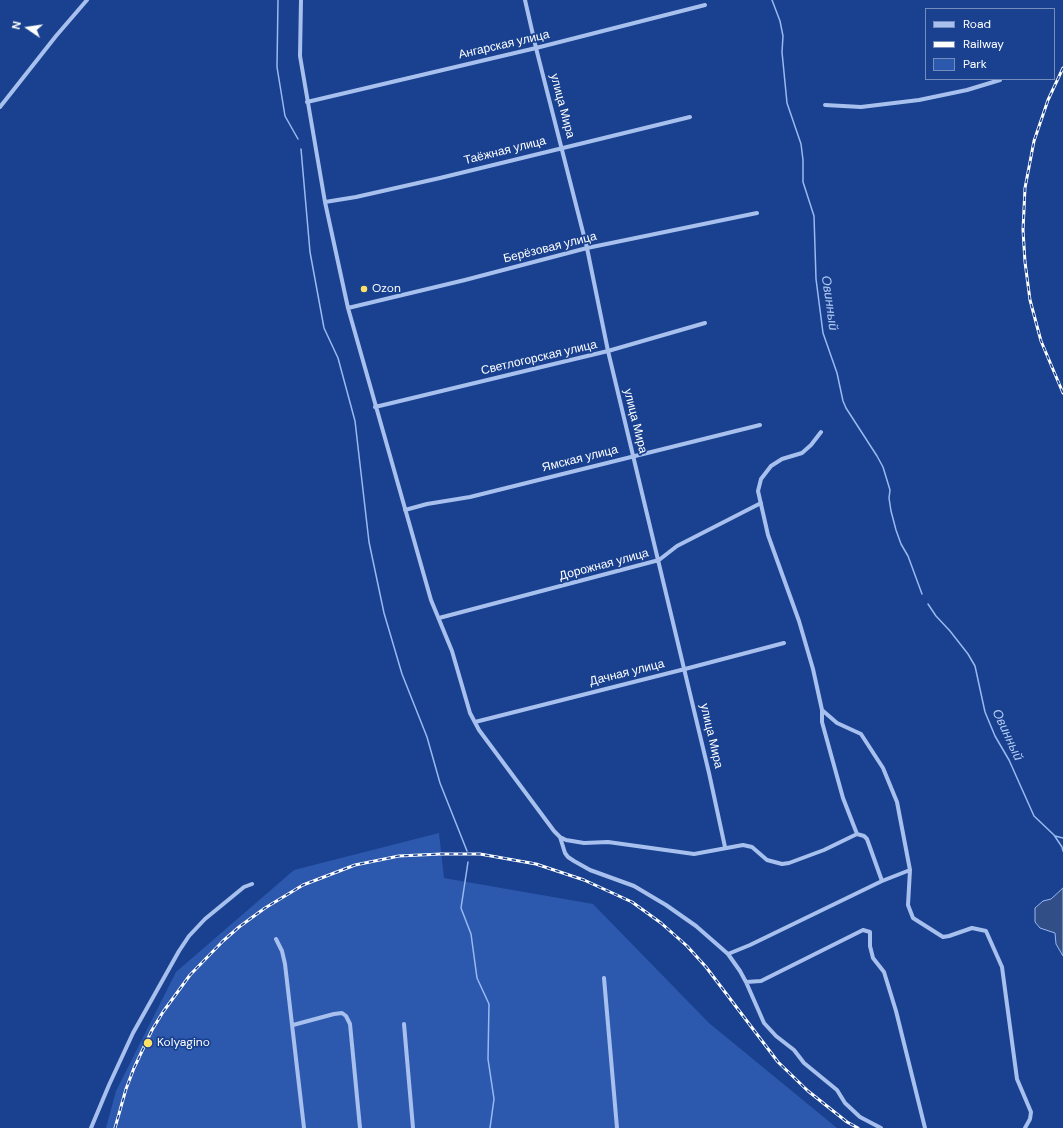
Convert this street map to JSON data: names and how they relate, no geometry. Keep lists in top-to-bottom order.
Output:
{
  "streets": {
    "street": [
      "Ангарская улица",
      "улица Мира",
      "Таёжная улица",
      "Берёзовая улица",
      "Светлогорская улица",
      "Ямская улица",
      "Дорожная улица",
      "Дачная улица"
    ]
  },
  "crossings": [
    ["Ангарская улица", "улица Мира"],
    ["улица Мира", "Таёжная улица"],
    ["улица Мира", "Берёзовая улица"],
    ["улица Мира", "Светлогорская улица"],
    ["улица Мира", "Ямская улица"],
    ["улица Мира", "Дорожная улица"],
    ["улица Мира", "Дачная улица"]
  ],
  "water": ["Овинный"],
  "places": ["Ozon", "Kolyagino"],
  "legend": ["Road", "Railway", "Park"],
  "north": "left"
}
